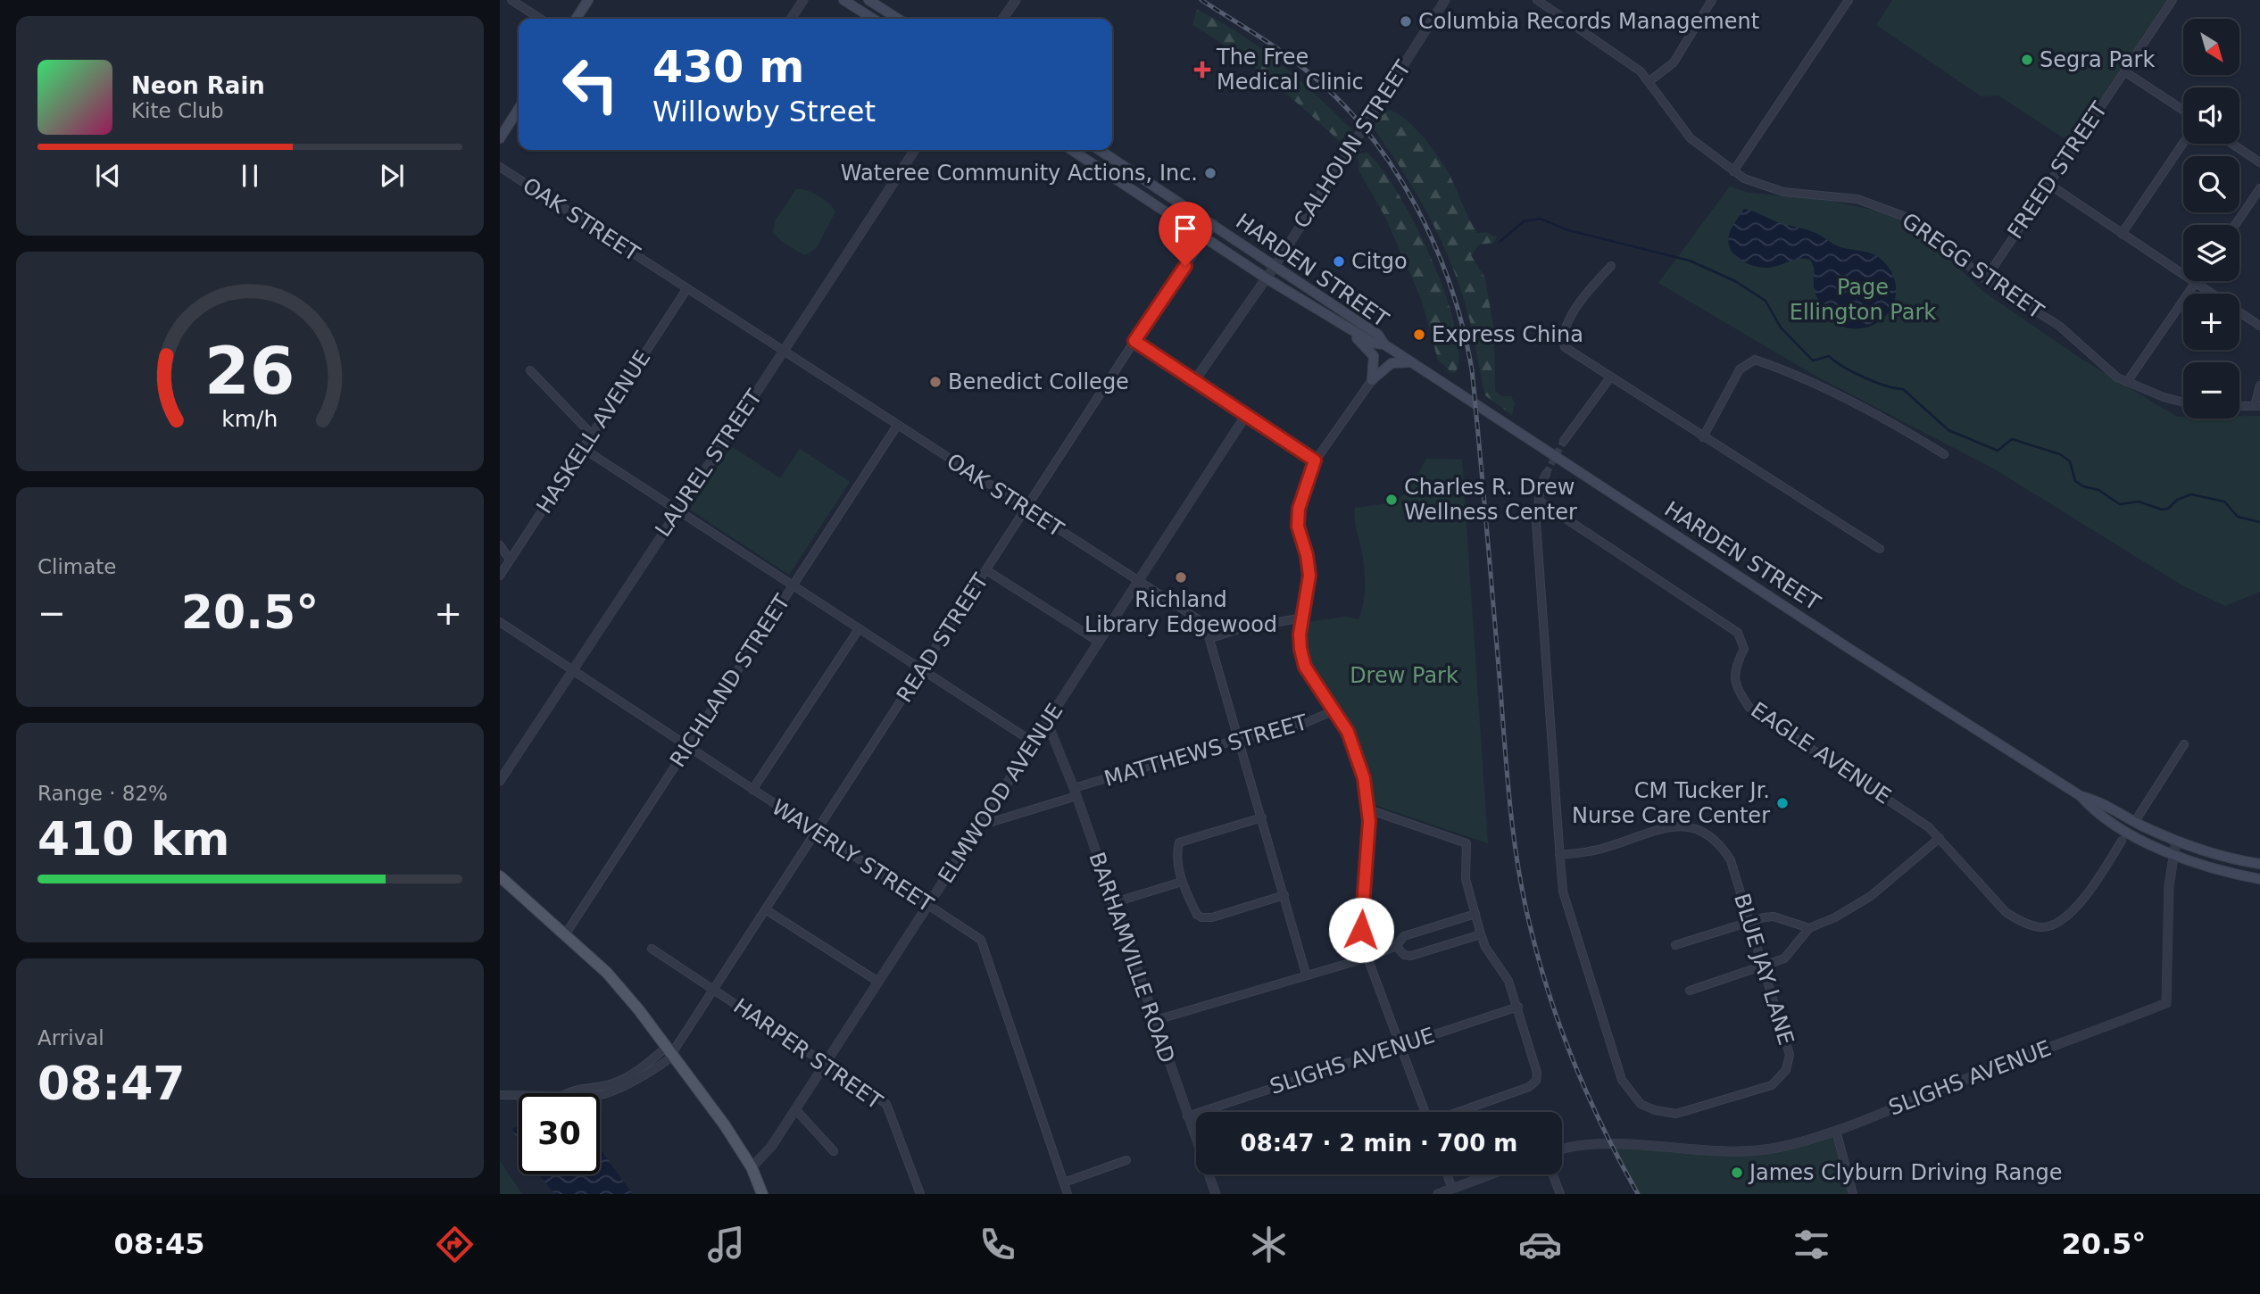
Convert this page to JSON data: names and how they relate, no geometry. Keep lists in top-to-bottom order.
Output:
{
  "streets": {
    "main road": ["HARDEN STREET"],
    "street": [
      "CALHOUN STREET",
      "FREED STREET",
      "OAK STREET",
      "GREGG STREET",
      "HASKELL AVENUE",
      "LAUREL STREET",
      "READ STREET",
      "RICHLAND STREET",
      "MATTHEWS STREET",
      "EAGLE AVENUE",
      "ELMWOOD AVENUE",
      "WAVERLY STREET",
      "BARHAMVILLE ROAD",
      "BLUE JAY LANE",
      "HARPER STREET",
      "SLIGHS AVENUE"
    ]
  },
  "crossings": [
    ["CALHOUN STREET", "HARDEN STREET"],
    ["FREED STREET", "GREGG STREET"],
    ["OAK STREET", "HASKELL AVENUE"],
    ["OAK STREET", "LAUREL STREET"],
    ["OAK STREET", "READ STREET"],
    ["OAK STREET", "RICHLAND STREET"],
    ["OAK STREET", "MATTHEWS STREET"],
    ["OAK STREET", "ELMWOOD AVENUE"],
    ["HARDEN STREET", "READ STREET"],
    ["HARDEN STREET", "SLIGHS AVENUE"],
    ["LAUREL STREET", "WAVERLY STREET"],
    ["READ STREET", "WAVERLY STREET"],
    ["READ STREET", "HARPER STREET"],
    ["RICHLAND STREET", "WAVERLY STREET"],
    ["MATTHEWS STREET", "ELMWOOD AVENUE"],
    ["MATTHEWS STREET", "BARHAMVILLE ROAD"],
    ["EAGLE AVENUE", "BLUE JAY LANE"],
    ["ELMWOOD AVENUE", "WAVERLY STREET"],
    ["ELMWOOD AVENUE", "BARHAMVILLE ROAD"],
    ["ELMWOOD AVENUE", "HARPER STREET"],
    ["BARHAMVILLE ROAD", "SLIGHS AVENUE"]
  ],
  "parks": ["Page Ellington Park", "Drew Park"],
  "places": {
    "other": [
      "Columbia Records Management",
      "Segra Park",
      "Wateree Community Actions, Inc.",
      "Citgo",
      "Express China",
      "Benedict College",
      "Charles R. Drew Wellness Center",
      "Richland Library Edgewood",
      "CM Tucker Jr. Nurse Care Center",
      "James Clyburn Driving Range"
    ],
    "health": ["The Free Medical Clinic"]
  },
  "north": "bottom right",
  "page": {
    "map_buttons": ["+", "−"],
    "turn": ["430 m", "Willowby Street"],
    "song": ["Neon Rain", "Kite Club"],
    "tile": [
      "Climate",
      ["Range · 82%", "410 km"],
      ["Arrival", "08:47"]
    ],
    "heat": ["−", "20.5°", "+"],
    "limit": "30",
    "trip": "08:47 · 2 min · 700 m",
    "tabs": ["08:45", "20.5°"],
    "gauge": ["26", "km/h"]
  }
}
